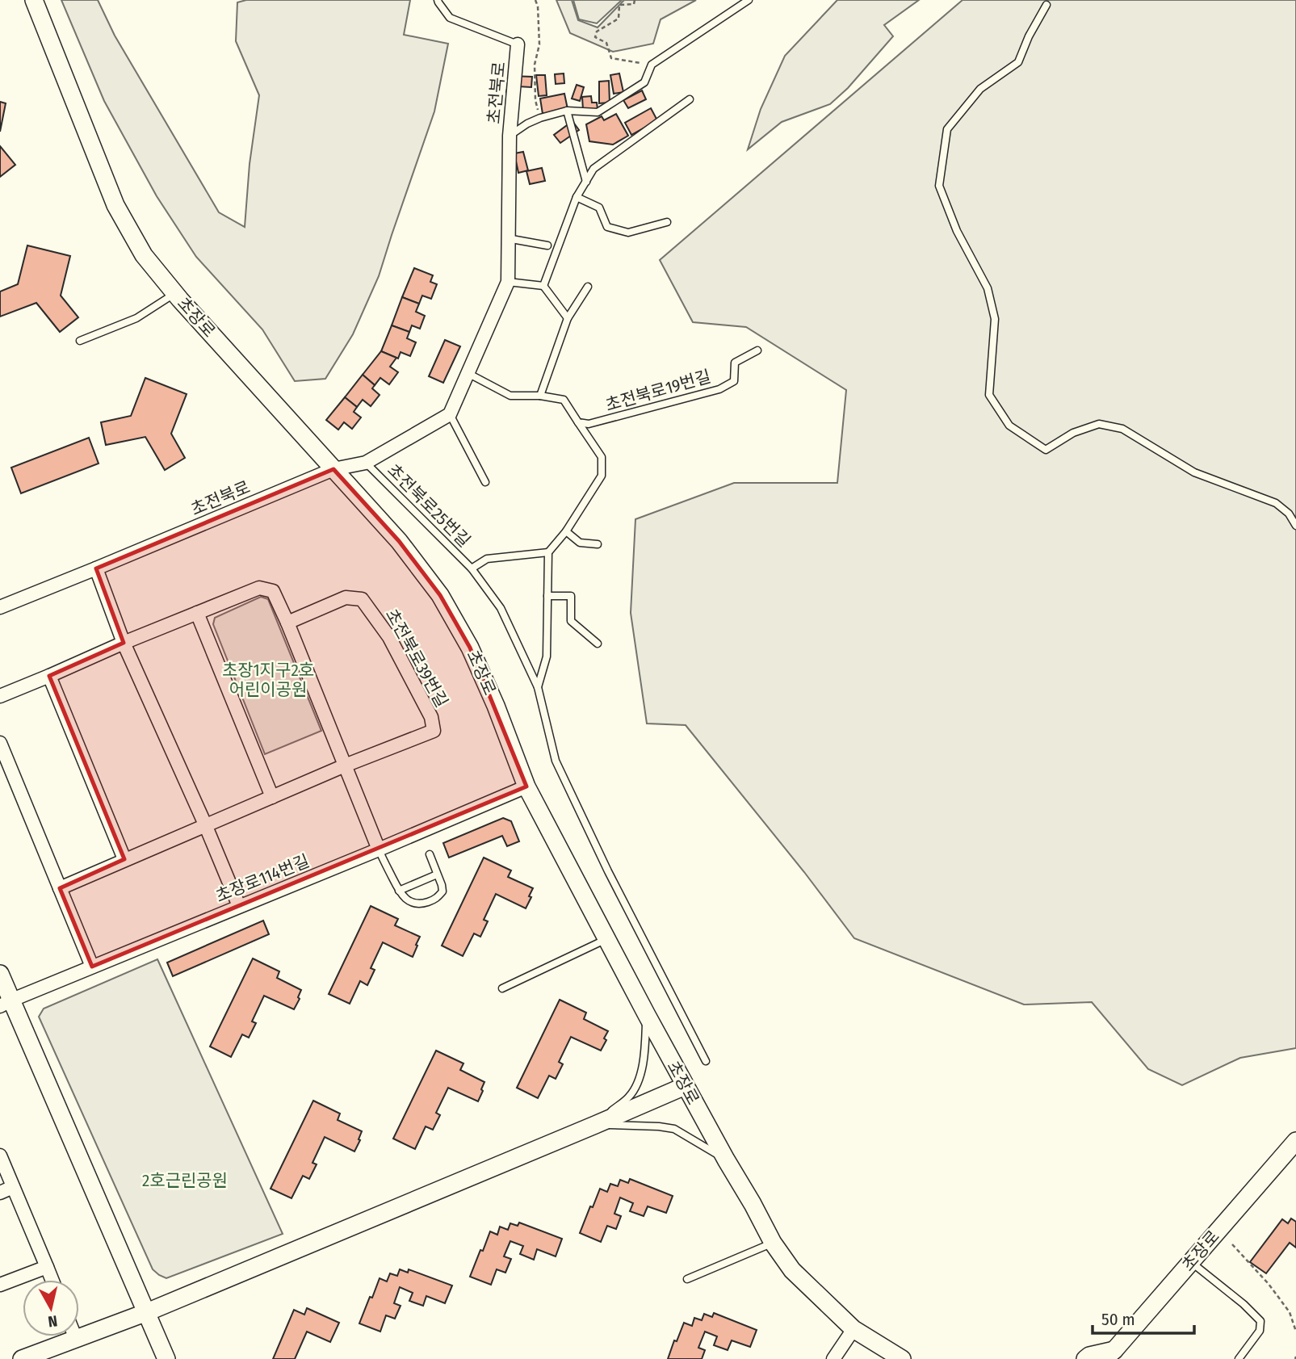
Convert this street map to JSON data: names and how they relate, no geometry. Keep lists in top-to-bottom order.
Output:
{
  "streets": {
    "street": [
      "초전북로",
      "초장로",
      "초전북로39번길",
      "초장로114번길"
    ],
    "lane": ["초전북로19번길", "초전북로25번길"]
  },
  "crossings": [
    ["초전북로", "초장로"],
    ["초전북로", "초전북로25번길"],
    ["초장로", "초장로114번길"]
  ],
  "parks": ["초장1지구2호 어린이공원", "2호근린공원"],
  "scale_bar": "50 m",
  "north": "bottom"
}
